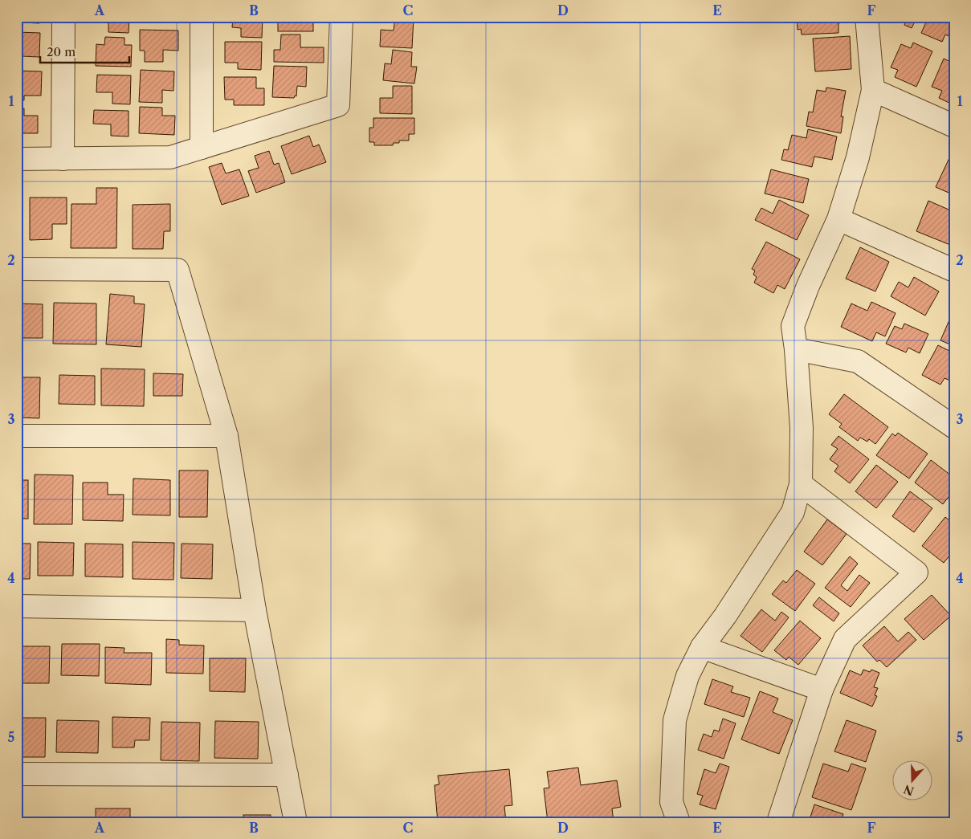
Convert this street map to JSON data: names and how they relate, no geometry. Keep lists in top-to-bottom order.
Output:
{
  "scale_bar": "20 m",
  "north": "bottom",
  "grid": {
    "columns": [
      "A",
      "B",
      "C",
      "D",
      "E",
      "F"
    ],
    "rows": [
      "1",
      "2",
      "3",
      "4",
      "5"
    ]
  }
}
